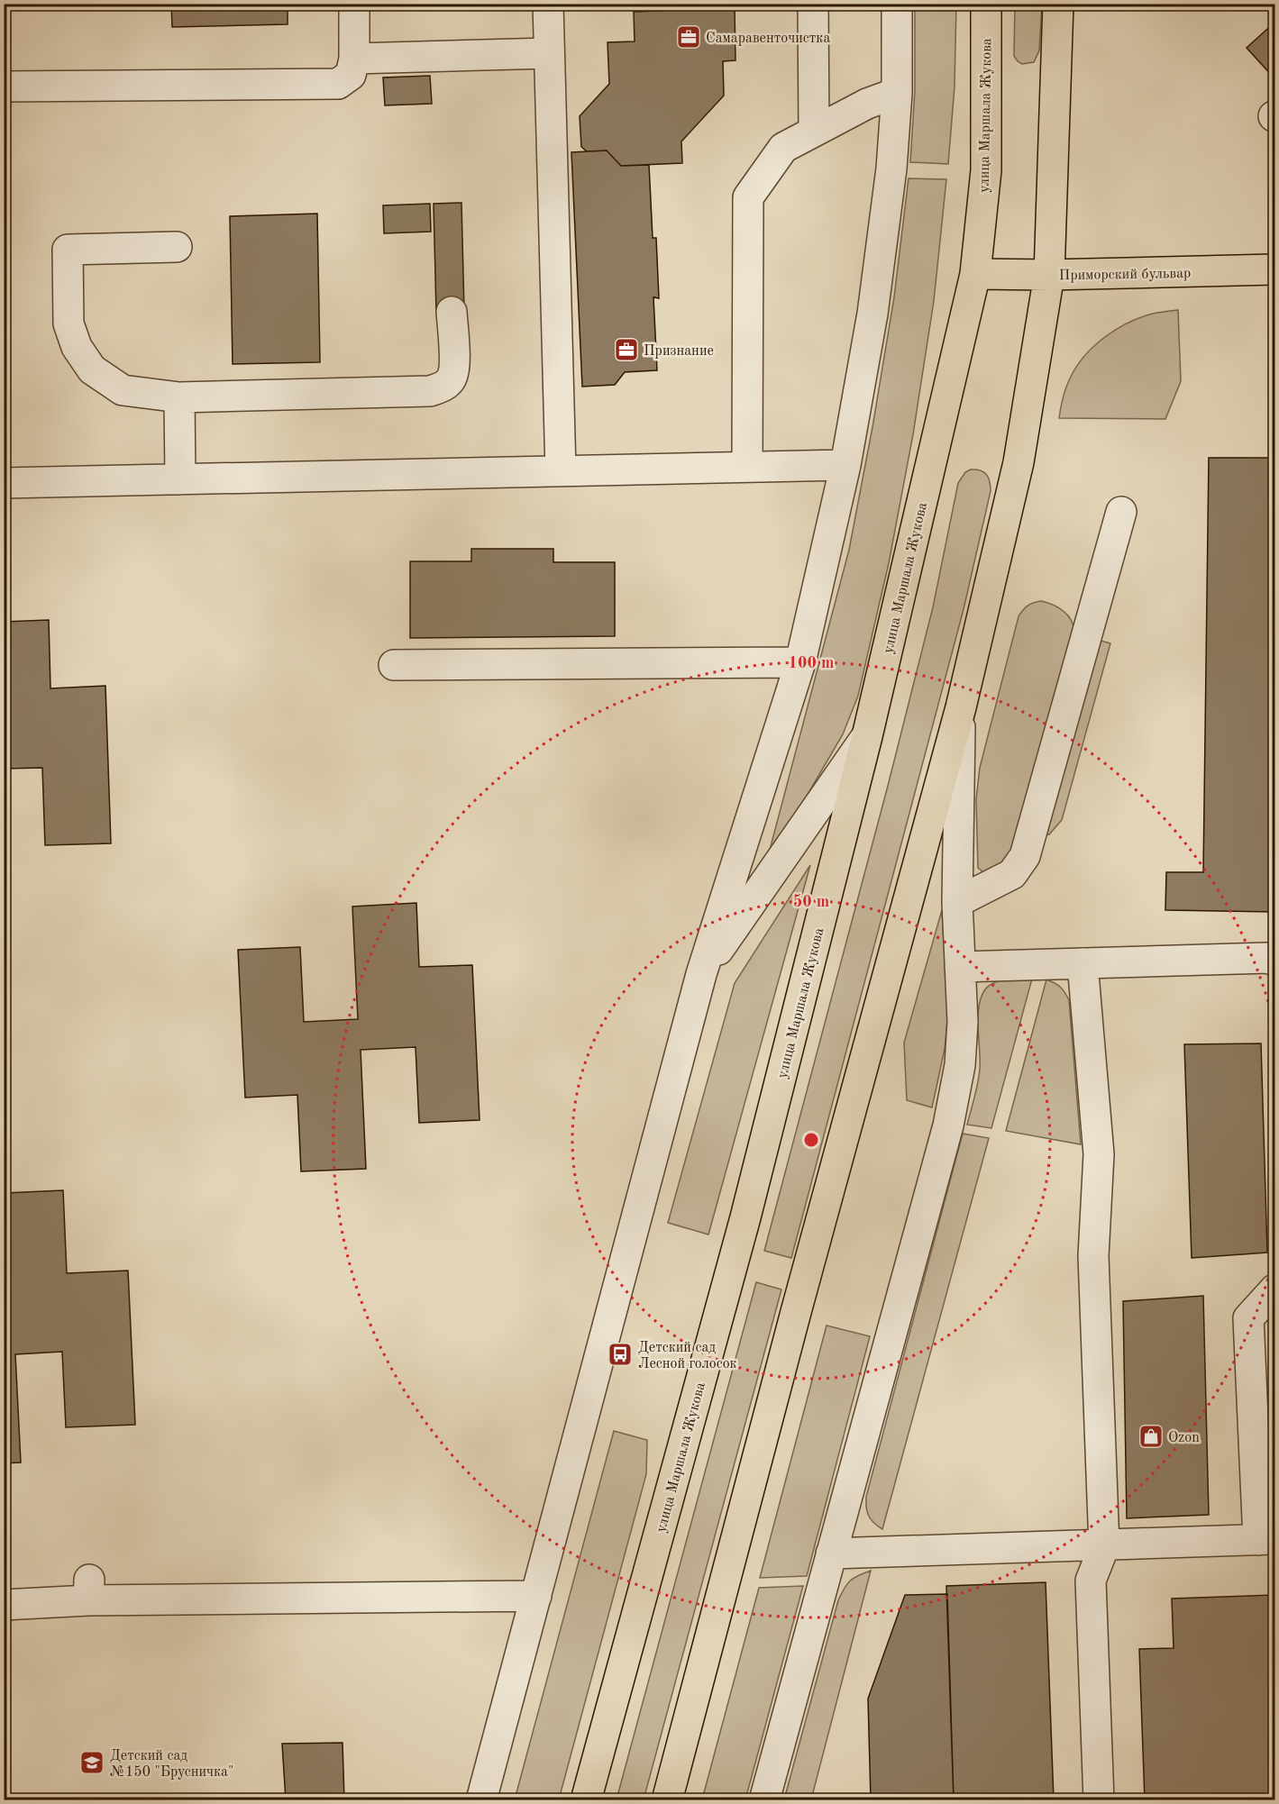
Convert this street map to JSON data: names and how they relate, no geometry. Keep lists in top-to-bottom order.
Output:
{
  "streets": {
    "main road": ["улица Маршала Жукова", "Приморский бульвар"]
  },
  "crossings": [
    ["улица Маршала Жукова", "Приморский бульвар"]
  ],
  "places": {
    "office": ["Самаравенточистка", "Признание"],
    "bus stop": ["Детский сад Лесной голосок"],
    "shop": ["Ozon"],
    "school or university": ["Детский сад №150 \"Брусничка\""]
  },
  "rings": ["100 m", "50 m"]
}
